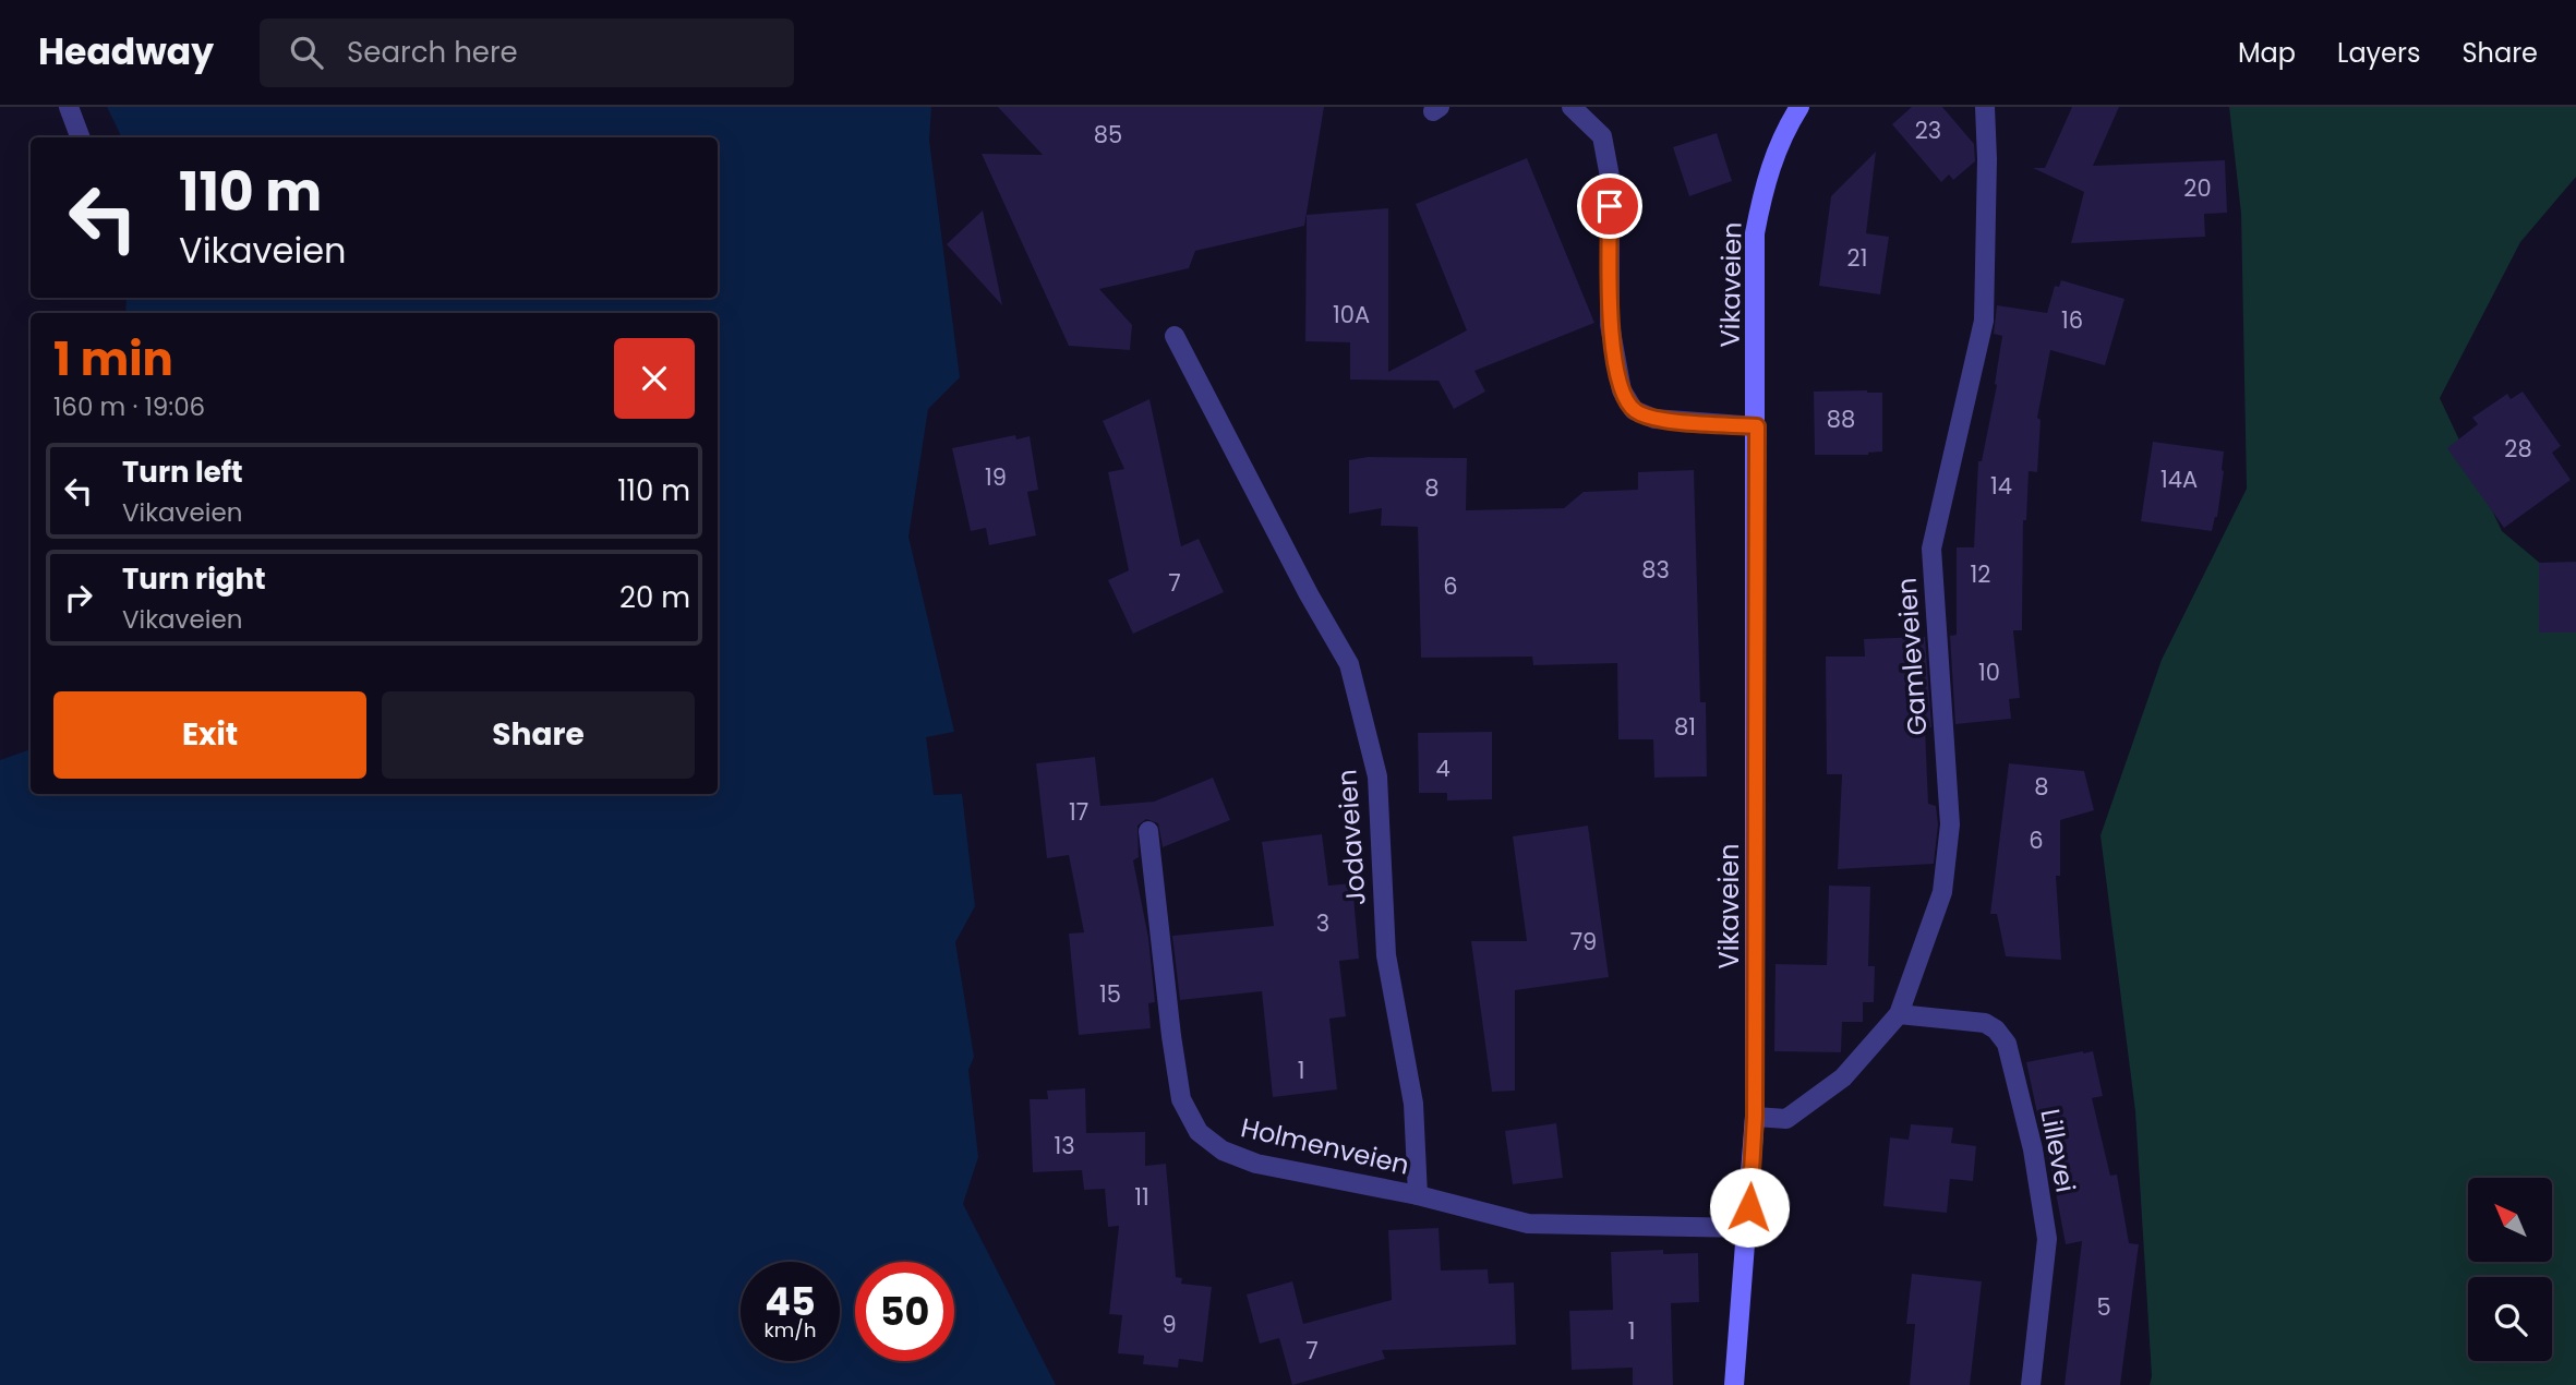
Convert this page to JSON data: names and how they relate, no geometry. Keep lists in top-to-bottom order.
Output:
{
  "streets": {
    "main road": ["Vikaveien"],
    "street": [
      "Gamleveien",
      "Jodaveien",
      "Holmenveien",
      "Lillevei"
    ]
  },
  "crossings": [
    ["Vikaveien", "Gamleveien"],
    ["Vikaveien", "Holmenveien"],
    ["Gamleveien", "Lillevei"],
    ["Jodaveien", "Holmenveien"]
  ],
  "house_numbers": [
    "23",
    "85",
    "20",
    "21",
    "10A",
    "16",
    "88",
    "28",
    "19",
    "14A",
    "14",
    "8",
    "83",
    "12",
    "7",
    "6",
    "10",
    "81",
    "4",
    "8",
    "17",
    "6",
    "3",
    "79",
    "15",
    "1",
    "13",
    "11",
    "5",
    "9",
    "1",
    "7"
  ],
  "north": "top left",
  "page": {
    "header": "Headway",
    "search": "Search here",
    "nav": ["Map", "Layers", "Share"],
    "turn": ["110 m", "Vikaveien"],
    "heading": ["1 min", "160 m · 19:06"],
    "list": [
      {
        "name": "Turn left",
        "note": "Vikaveien",
        "value": "110 m"
      },
      {
        "name": "Turn right",
        "note": "Vikaveien",
        "value": "20 m"
      }
    ],
    "buttons": ["Exit", "Share"],
    "speed": "45 km/h",
    "limit": "50"
  }
}
